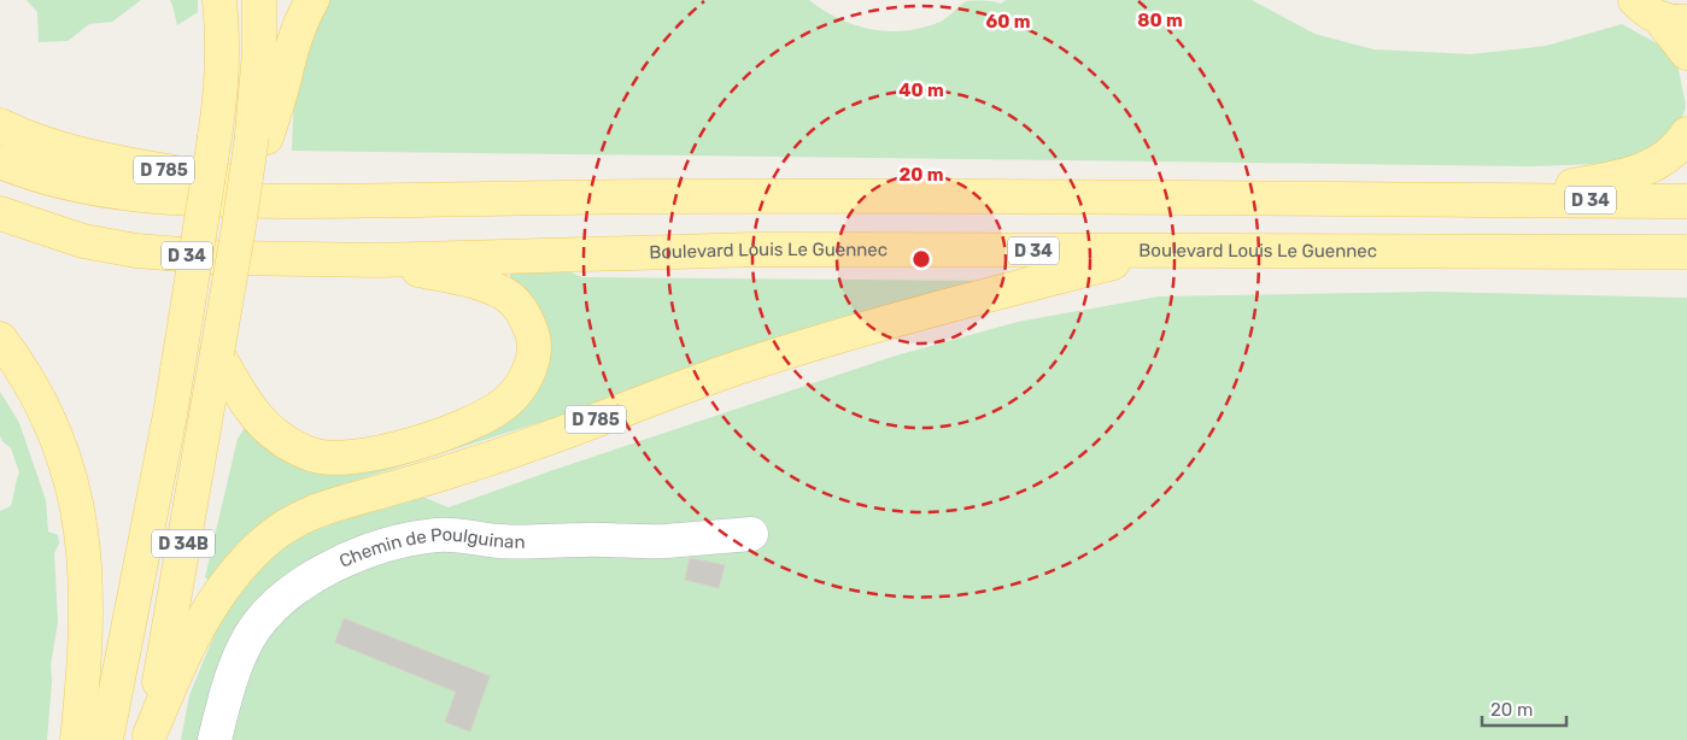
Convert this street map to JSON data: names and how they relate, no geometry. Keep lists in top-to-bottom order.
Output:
{
  "streets": {
    "main road": [
      "D 785",
      "D 34",
      "Boulevard Louis Le Guennec",
      "D 34B"
    ],
    "street": ["Chemin de Poulguinan"]
  },
  "crossings": [
    ["D 785", "D 34"],
    ["D 785", "Boulevard Louis Le Guennec"],
    ["D 785", "D 34B"]
  ],
  "scale_bar": "20 m",
  "rings": [
    "80 m",
    "60 m",
    "40 m",
    "20 m"
  ]
}
